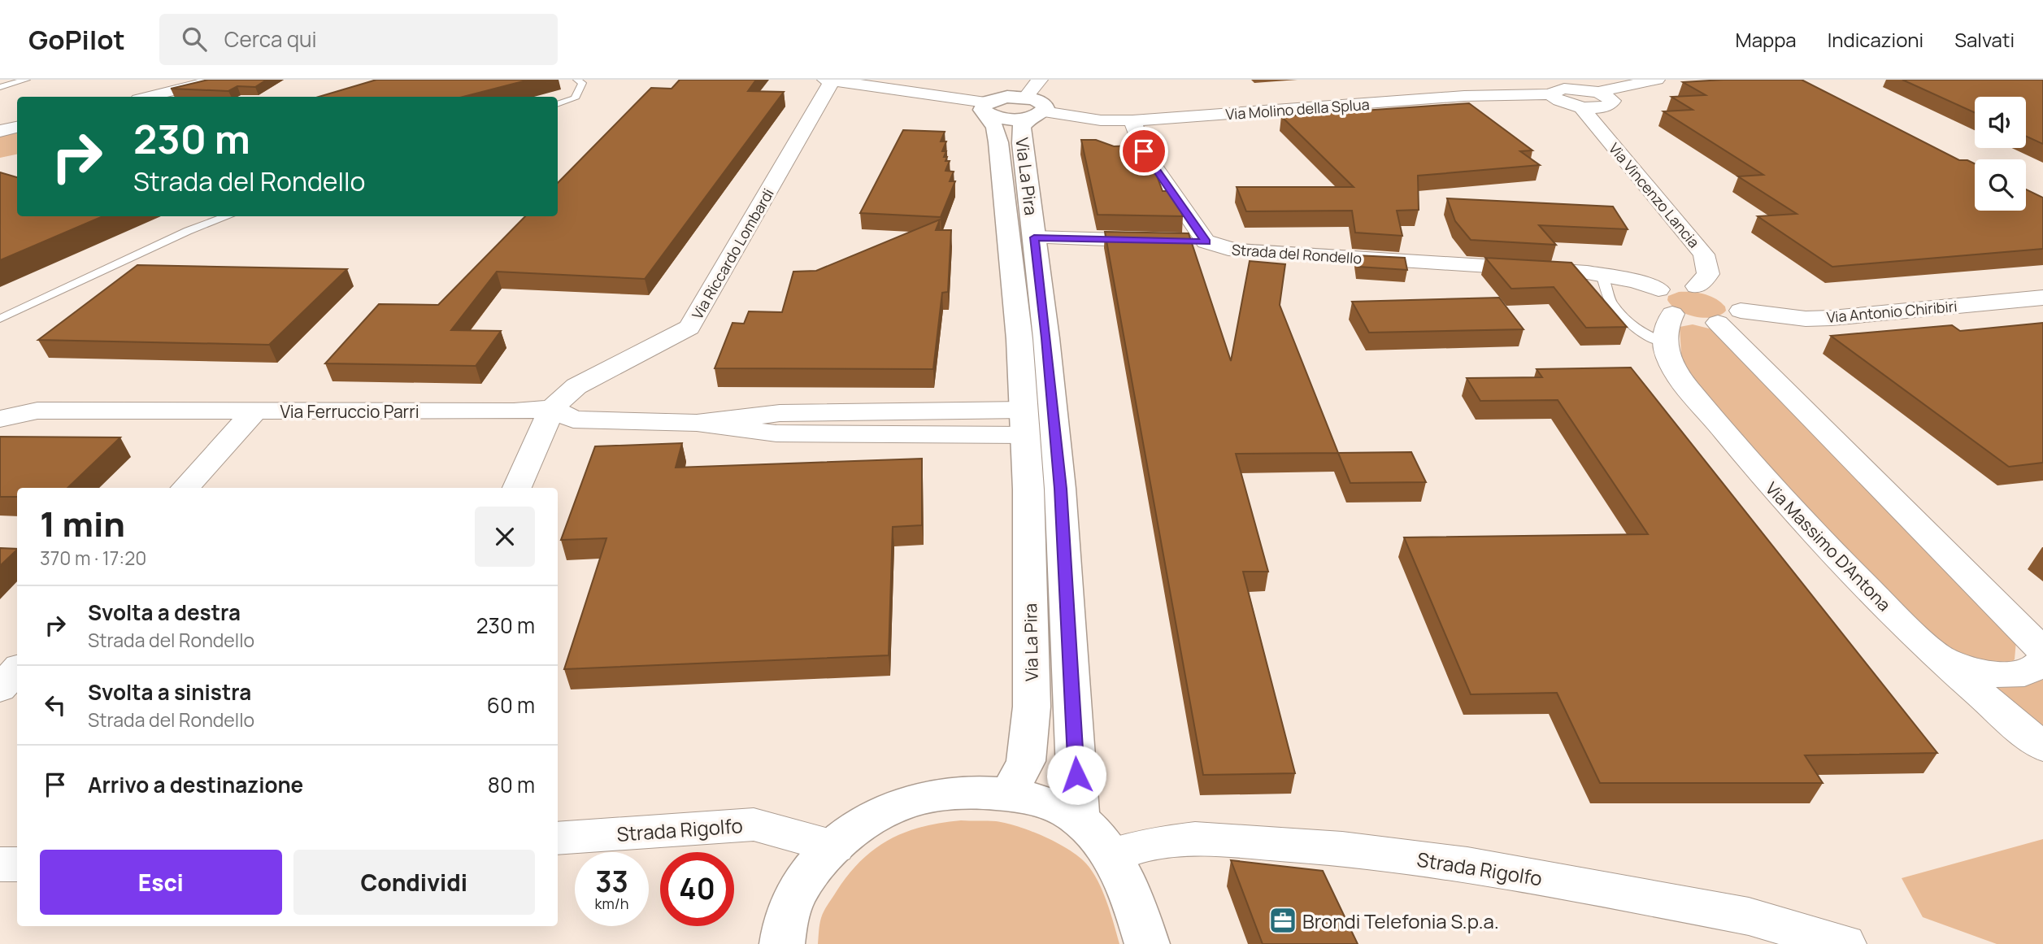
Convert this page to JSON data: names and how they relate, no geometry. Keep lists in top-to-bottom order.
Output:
{
  "streets": {
    "street": [
      "Via Molino della Splua",
      "Via La Pira",
      "Via Vincenzo Lancia",
      "Via Riccardo Lombardi",
      "Strada del Rondello",
      "Via Antonio Chiribiri",
      "Via Ferruccio Parri",
      "Via Massimo D'Antona",
      "Strada Rigolfo"
    ]
  },
  "crossings": [
    ["Via Molino della Splua", "Via La Pira"],
    ["Via Molino della Splua", "Via Vincenzo Lancia"],
    ["Via Molino della Splua", "Via Riccardo Lombardi"],
    ["Via La Pira", "Via Ferruccio Parri"],
    ["Via Riccardo Lombardi", "Via Ferruccio Parri"],
    ["Strada del Rondello", "Via Antonio Chiribiri"],
    ["Strada del Rondello", "Via Massimo D'Antona"]
  ],
  "places": {
    "office": ["Brondi Telefonia S.p.a."]
  },
  "page": {
    "header": "GoPilot",
    "search": "Cerca qui",
    "nav": ["Mappa", "Indicazioni", "Salvati"],
    "turn": ["230 m", "Strada del Rondello"],
    "heading": ["1 min", "370 m · 17:20"],
    "list": [
      {
        "name": "Svolta a destra",
        "note": "Strada del Rondello",
        "value": "230 m"
      },
      {
        "name": "Svolta a sinistra",
        "note": "Strada del Rondello",
        "value": "60 m"
      },
      {
        "name": "Arrivo a destinazione",
        "value": "80 m"
      }
    ],
    "buttons": ["Esci", "Condividi"],
    "speed": "33 km/h",
    "limit": "40"
  }
}
